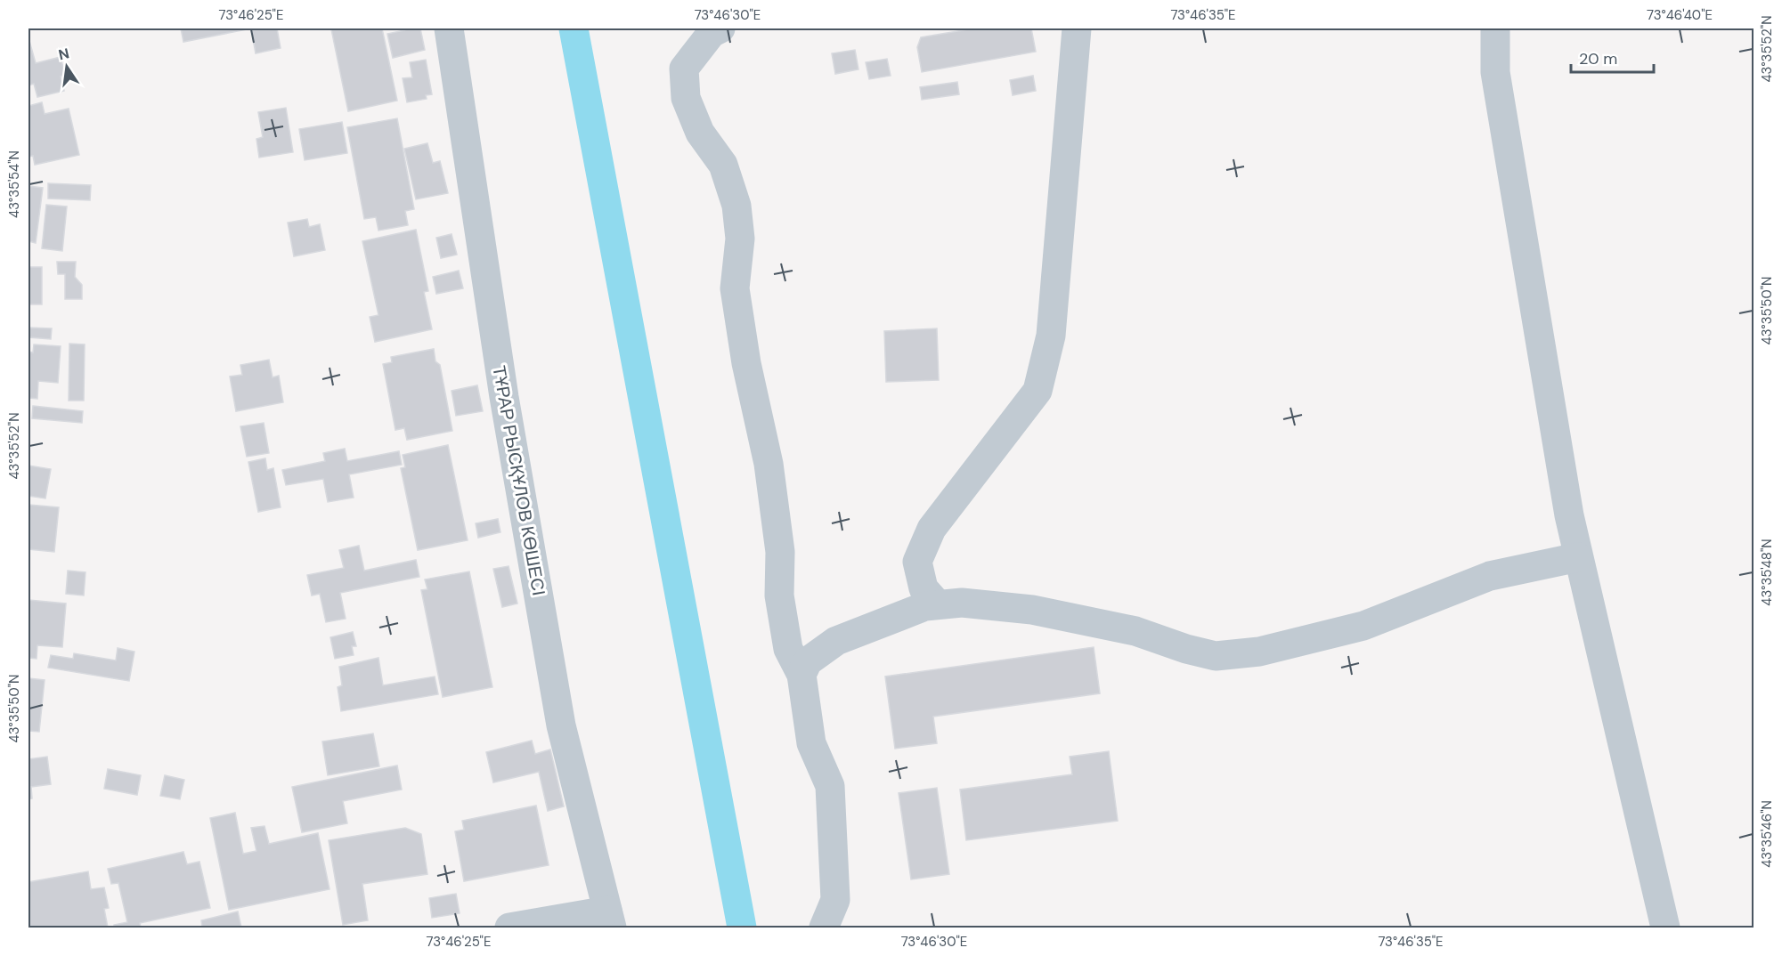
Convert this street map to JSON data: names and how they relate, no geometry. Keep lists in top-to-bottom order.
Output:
{
  "streets": {
    "street": ["ТҰРАР РЫСҚҰЛОВ КӨШЕСІ"]
  },
  "scale_bar": "20 m",
  "north": "top",
  "coordinates": [
    "73°46'25\"E",
    "73°46'30\"E",
    "73°46'35\"E",
    "73°46'40\"E",
    "43°35'52\"N",
    "43°35'54\"N",
    "43°35'50\"N",
    "43°35'48\"N",
    "43°35'46\"N"
  ]
}
